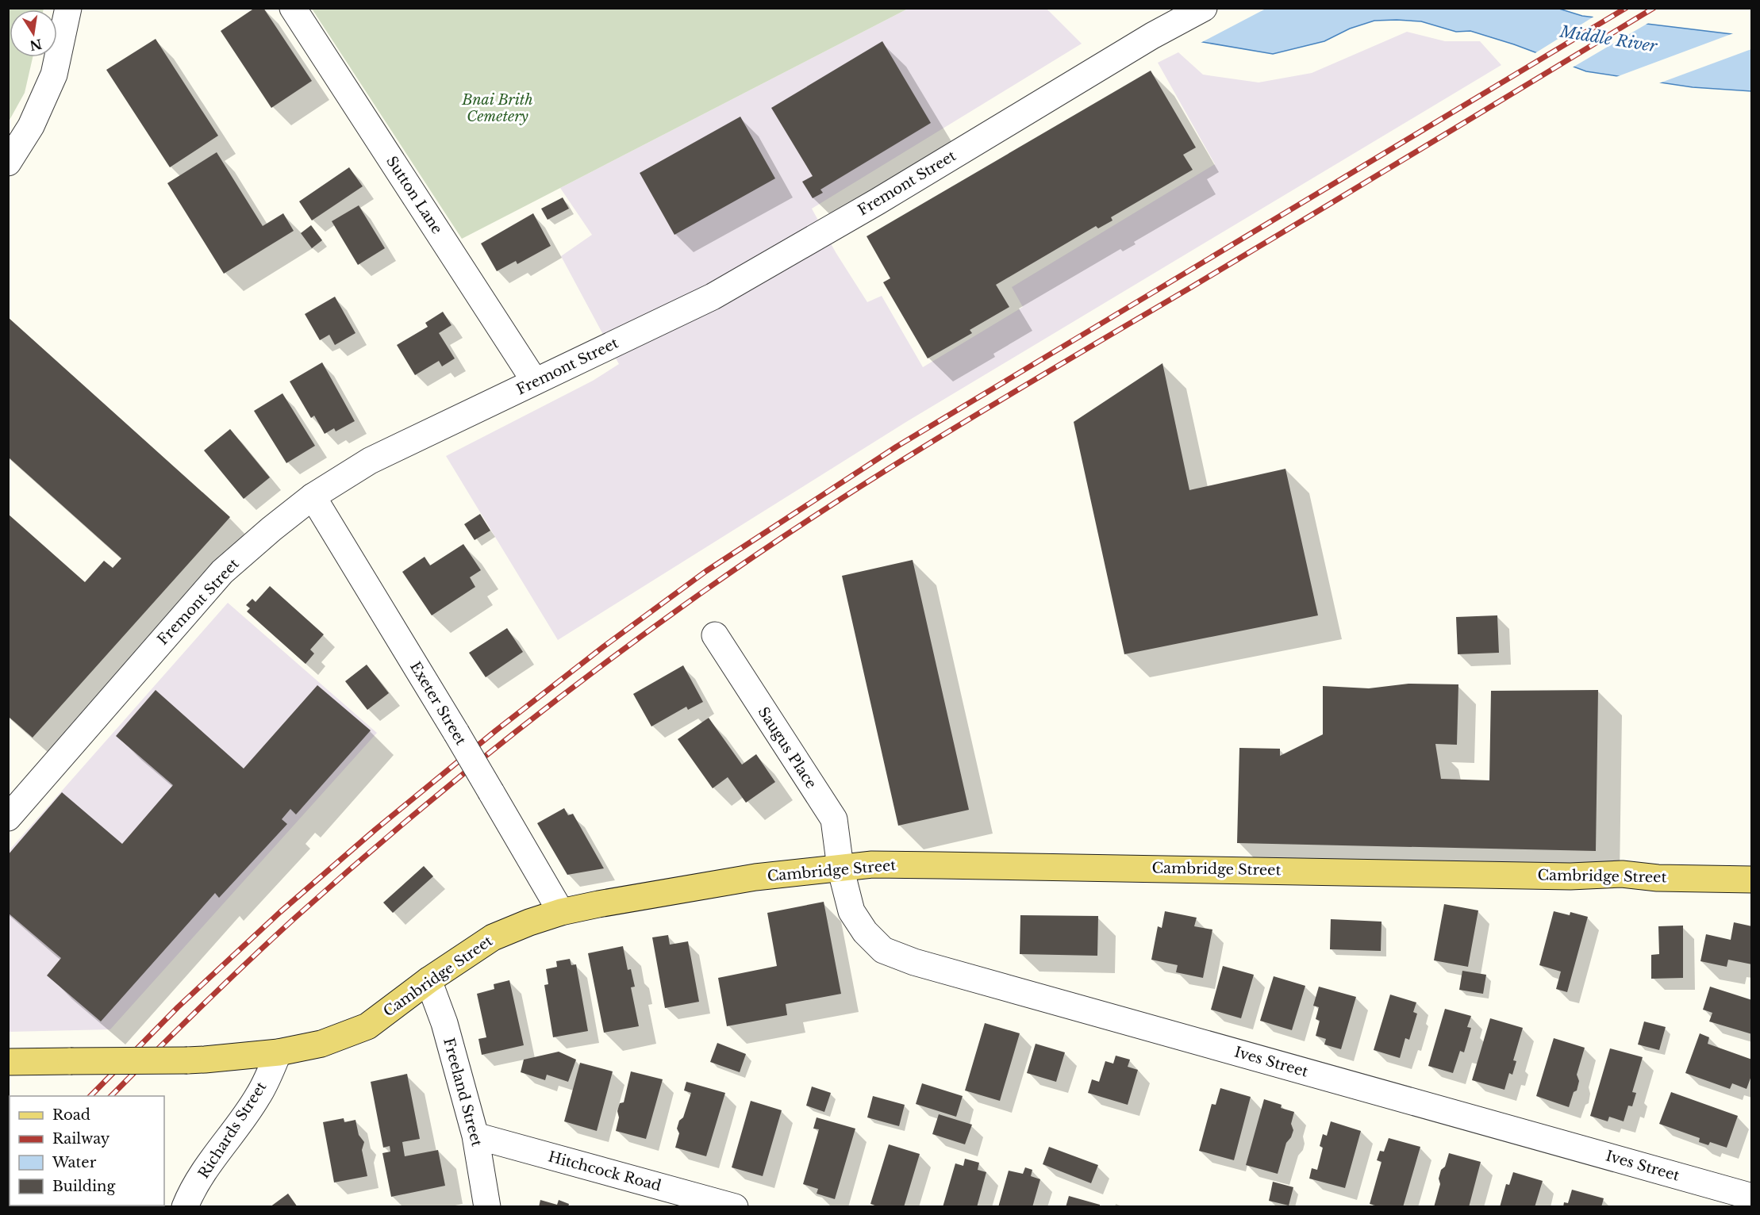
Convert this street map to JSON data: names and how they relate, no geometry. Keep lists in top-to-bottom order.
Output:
{
  "streets": {
    "main road": ["Cambridge Street"],
    "street": [
      "Fremont Street",
      "Sutton Lane",
      "Exeter Street",
      "Saugus Place",
      "Ives Street",
      "Freeland Street",
      "Richards Street",
      "Hitchcock Road"
    ]
  },
  "crossings": [
    ["Fremont Street", "Sutton Lane"],
    ["Fremont Street", "Exeter Street"],
    ["Exeter Street", "Cambridge Street"],
    ["Saugus Place", "Cambridge Street"],
    ["Saugus Place", "Ives Street"],
    ["Cambridge Street", "Ives Street"],
    ["Cambridge Street", "Freeland Street"],
    ["Cambridge Street", "Richards Street"],
    ["Freeland Street", "Hitchcock Road"]
  ],
  "water": ["Middle River"],
  "parks": ["Bnai Brith Cemetery"],
  "legend": [
    "Road",
    "Railway",
    "Water",
    "Building"
  ],
  "north": "bottom"
}
